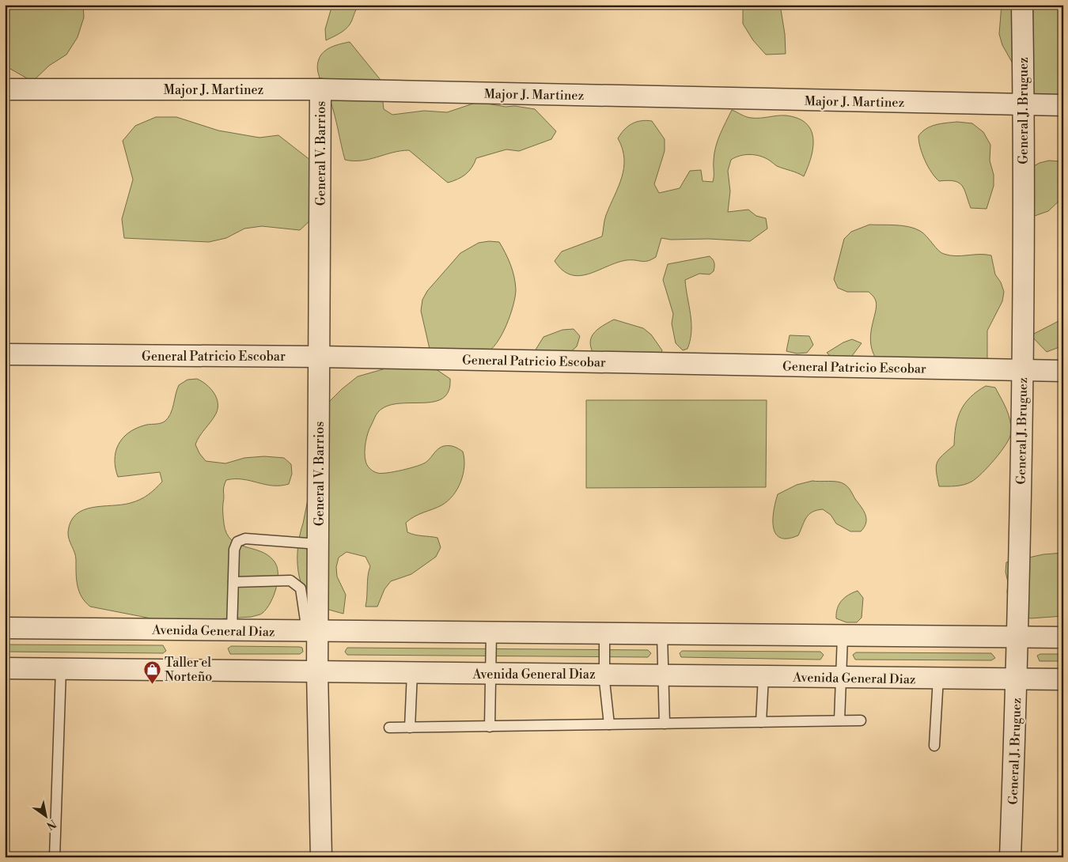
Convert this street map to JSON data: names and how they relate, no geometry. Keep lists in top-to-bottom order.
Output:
{
  "streets": {
    "street": [
      "Major J. Martinez",
      "General J. Bruguez",
      "General V. Barrios",
      "General Patricio Escobar",
      "Avenida General Diaz"
    ]
  },
  "crossings": [
    ["Major J. Martinez", "General J. Bruguez"],
    ["Major J. Martinez", "General V. Barrios"],
    ["General J. Bruguez", "General Patricio Escobar"],
    ["General J. Bruguez", "Avenida General Diaz"],
    ["General V. Barrios", "General Patricio Escobar"],
    ["General V. Barrios", "Avenida General Diaz"]
  ],
  "places": {
    "shop": ["Taller el Norteño"]
  },
  "north": "bottom right"
}
